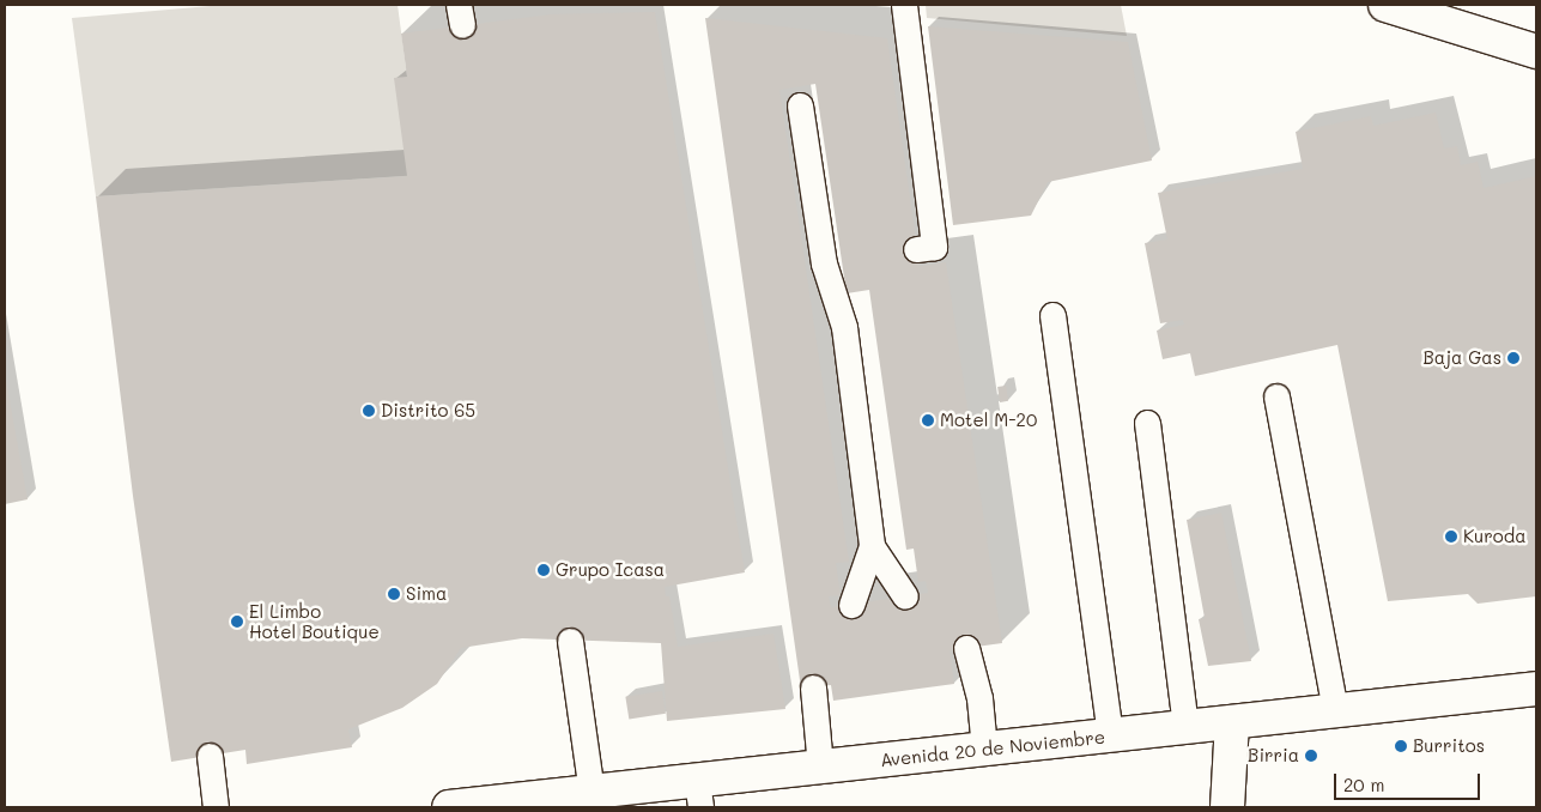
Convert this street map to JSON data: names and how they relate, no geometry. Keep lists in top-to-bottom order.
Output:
{
  "streets": {
    "main road": ["Avenida 20 de Noviembre"]
  },
  "places": [
    "Baja Gas",
    "Distrito 65",
    "Motel M-20",
    "Kuroda",
    "Grupo Icasa",
    "Sima",
    "El Limbo Hotel Boutique",
    "Burritos",
    "Birria"
  ],
  "scale_bar": "20 m"
}
